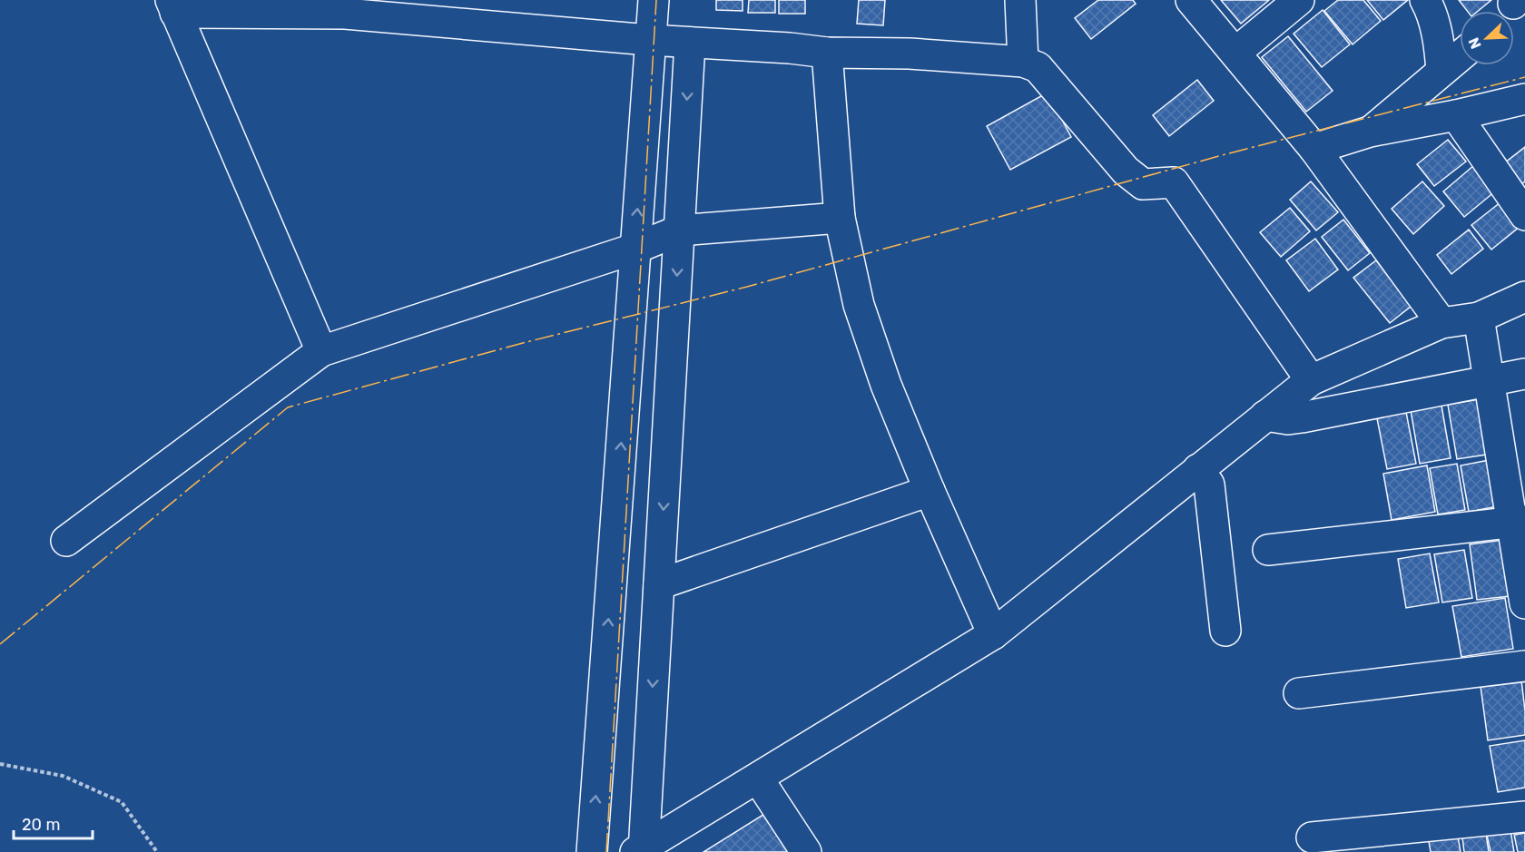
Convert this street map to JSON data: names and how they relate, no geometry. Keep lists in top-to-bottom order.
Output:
{
  "scale_bar": "20 m",
  "north": "bottom left"
}
